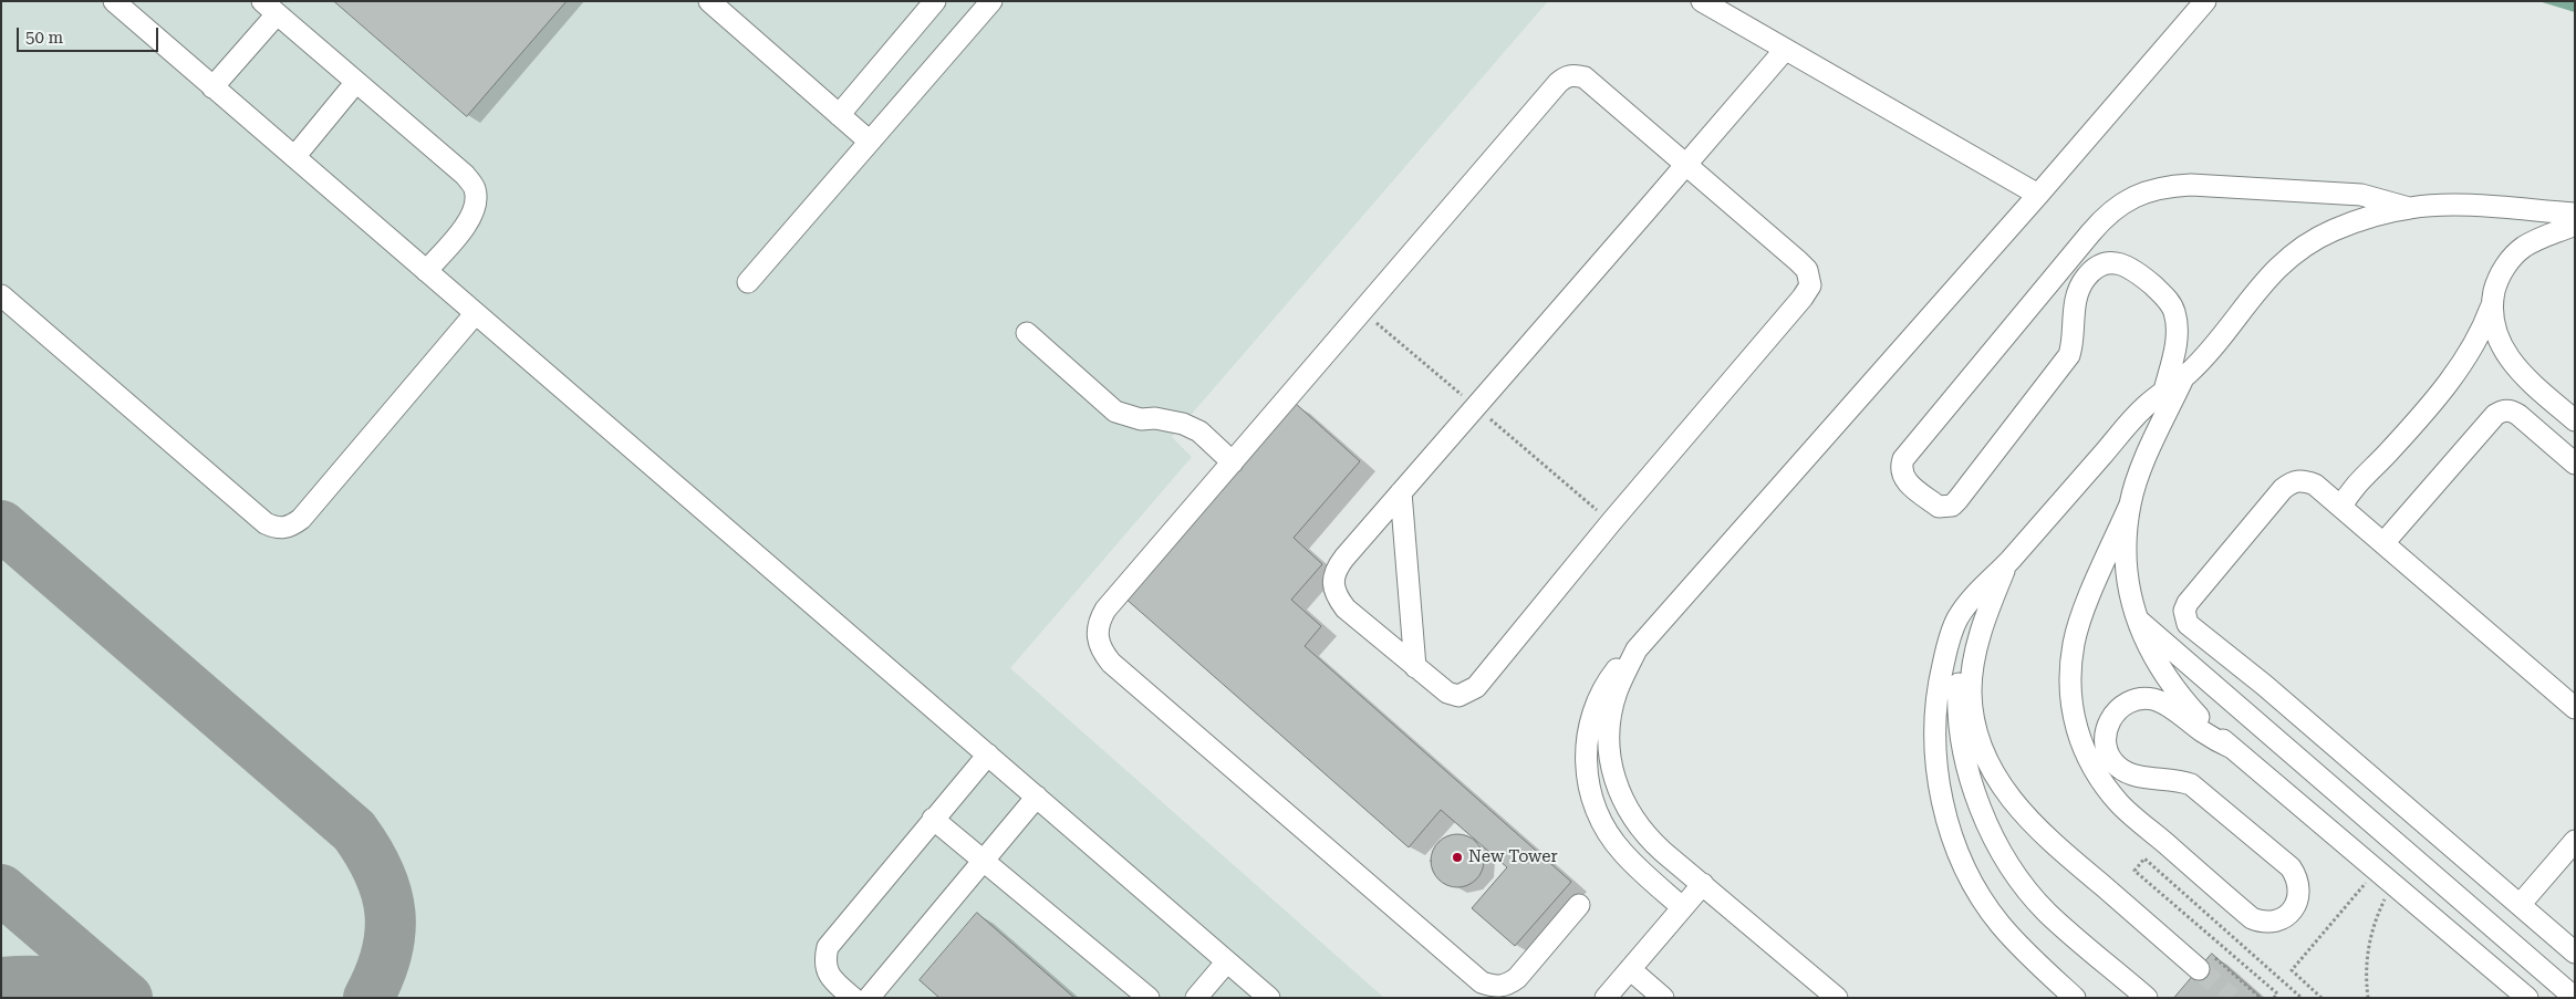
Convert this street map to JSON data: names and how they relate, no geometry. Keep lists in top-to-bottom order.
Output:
{
  "places": ["New Tower"],
  "scale_bar": "50 m"
}
